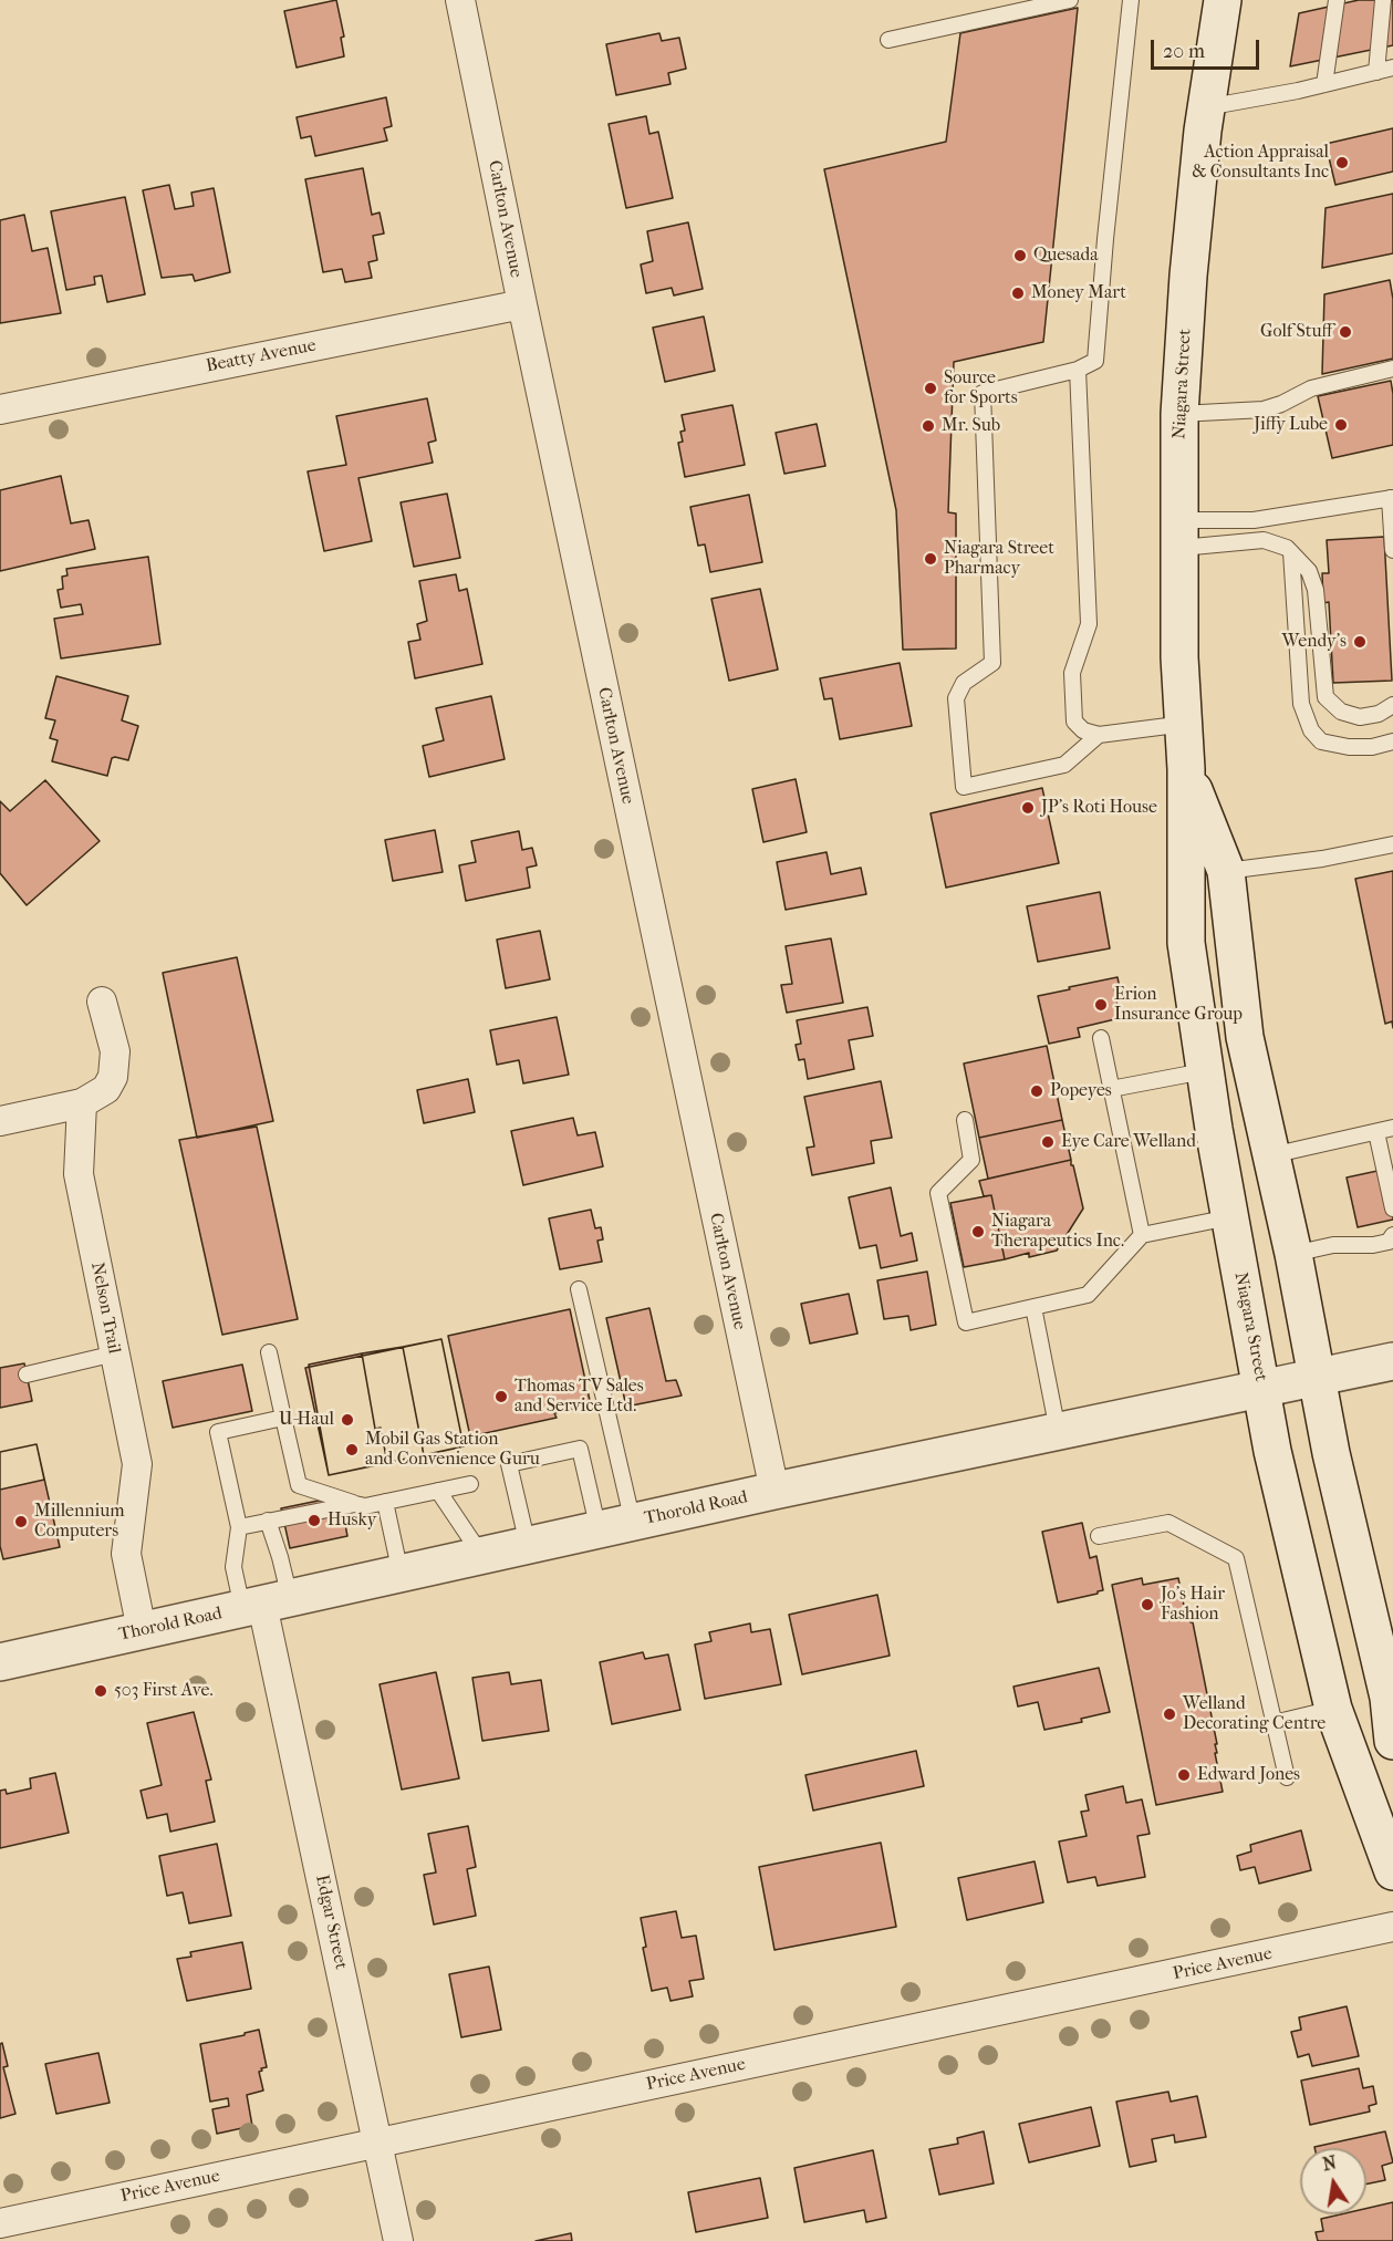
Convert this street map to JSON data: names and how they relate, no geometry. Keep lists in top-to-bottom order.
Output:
{
  "streets": {
    "main road": ["Niagara Street", "Thorold Road"],
    "street": [
      "Carlton Avenue",
      "Beatty Avenue",
      "Nelson Trail",
      "Edgar Street",
      "Price Avenue"
    ]
  },
  "crossings": [
    ["Carlton Avenue", "Beatty Avenue"],
    ["Carlton Avenue", "Thorold Road"],
    ["Niagara Street", "Thorold Road"],
    ["Nelson Trail", "Thorold Road"],
    ["Thorold Road", "Edgar Street"],
    ["Edgar Street", "Price Avenue"]
  ],
  "places": [
    "Action Appraisal & Consultants Inc",
    "Quesada",
    "Money Mart",
    "Golf Stuff",
    "Source for Sports",
    "Jiffy Lube",
    "Mr. Sub",
    "Niagara Street Pharmacy",
    "Wendy's",
    "JP's Roti House",
    "Erion Insurance Group",
    "Popeyes",
    "Eye Care Welland",
    "Niagara Therapeutics Inc.",
    "Thomas TV Sales and Service Ltd.",
    "U-Haul",
    "Mobil Gas Station and Convenience Guru",
    "Husky",
    "Millennium Computers",
    "Jo's Hair Fashion",
    "503 First Ave.",
    "Welland Decorating Centre",
    "Edward Jones"
  ],
  "scale_bar": "20 m",
  "north": "top"
}
